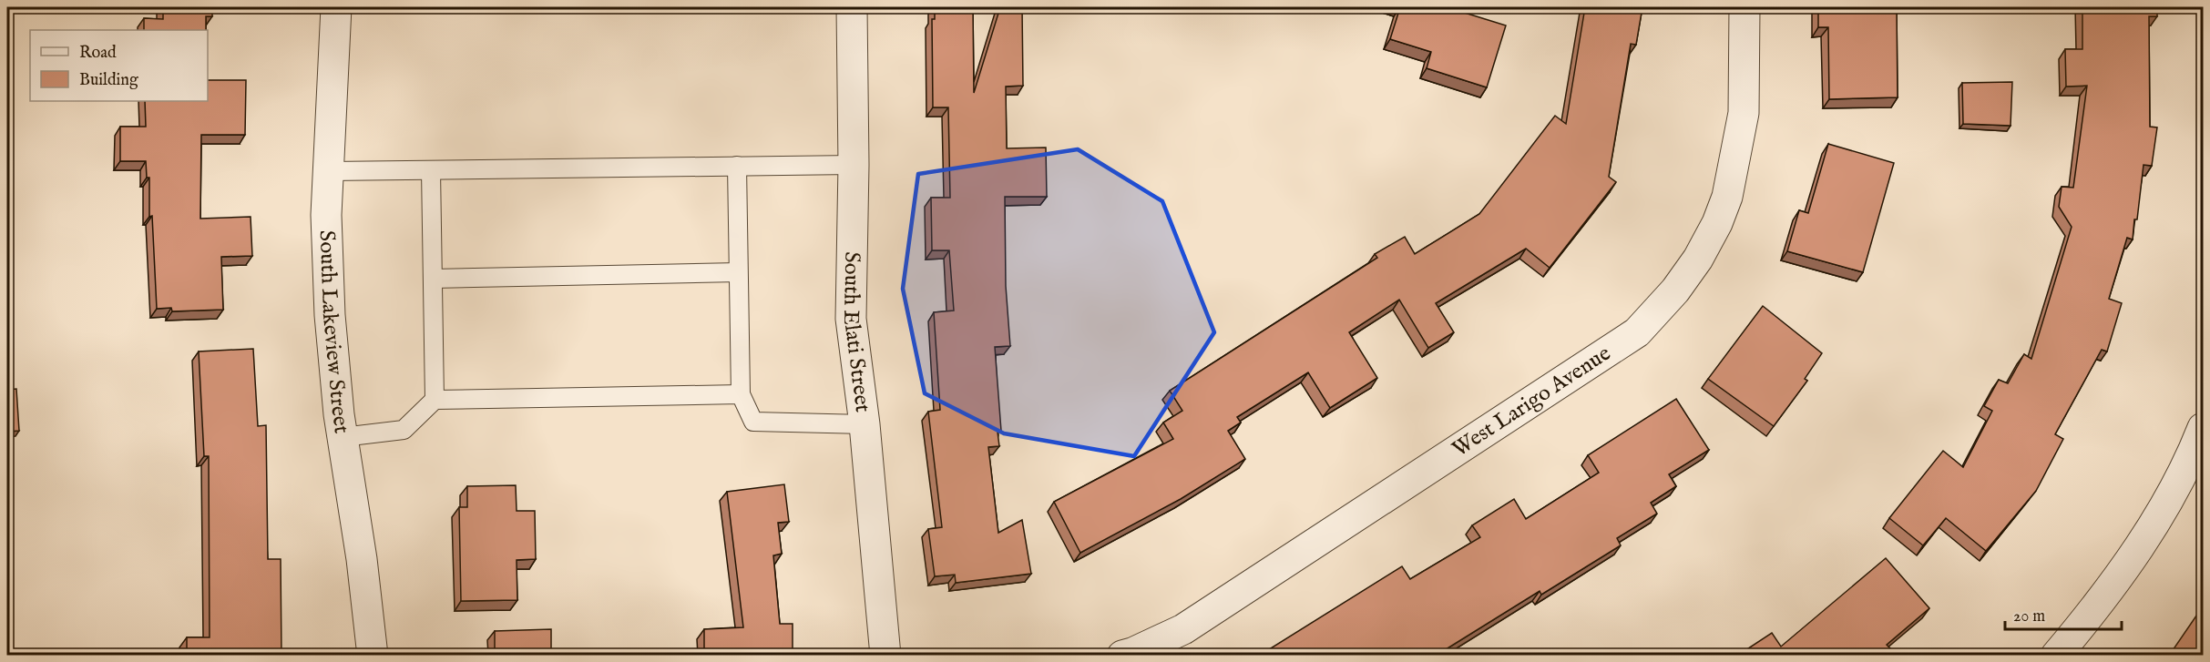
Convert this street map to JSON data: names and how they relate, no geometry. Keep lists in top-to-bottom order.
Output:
{
  "streets": {
    "street": ["South Lakeview Street", "South Elati Street", "West Larigo Avenue"]
  },
  "legend": ["Road", "Building"],
  "scale_bar": "20 m"
}
